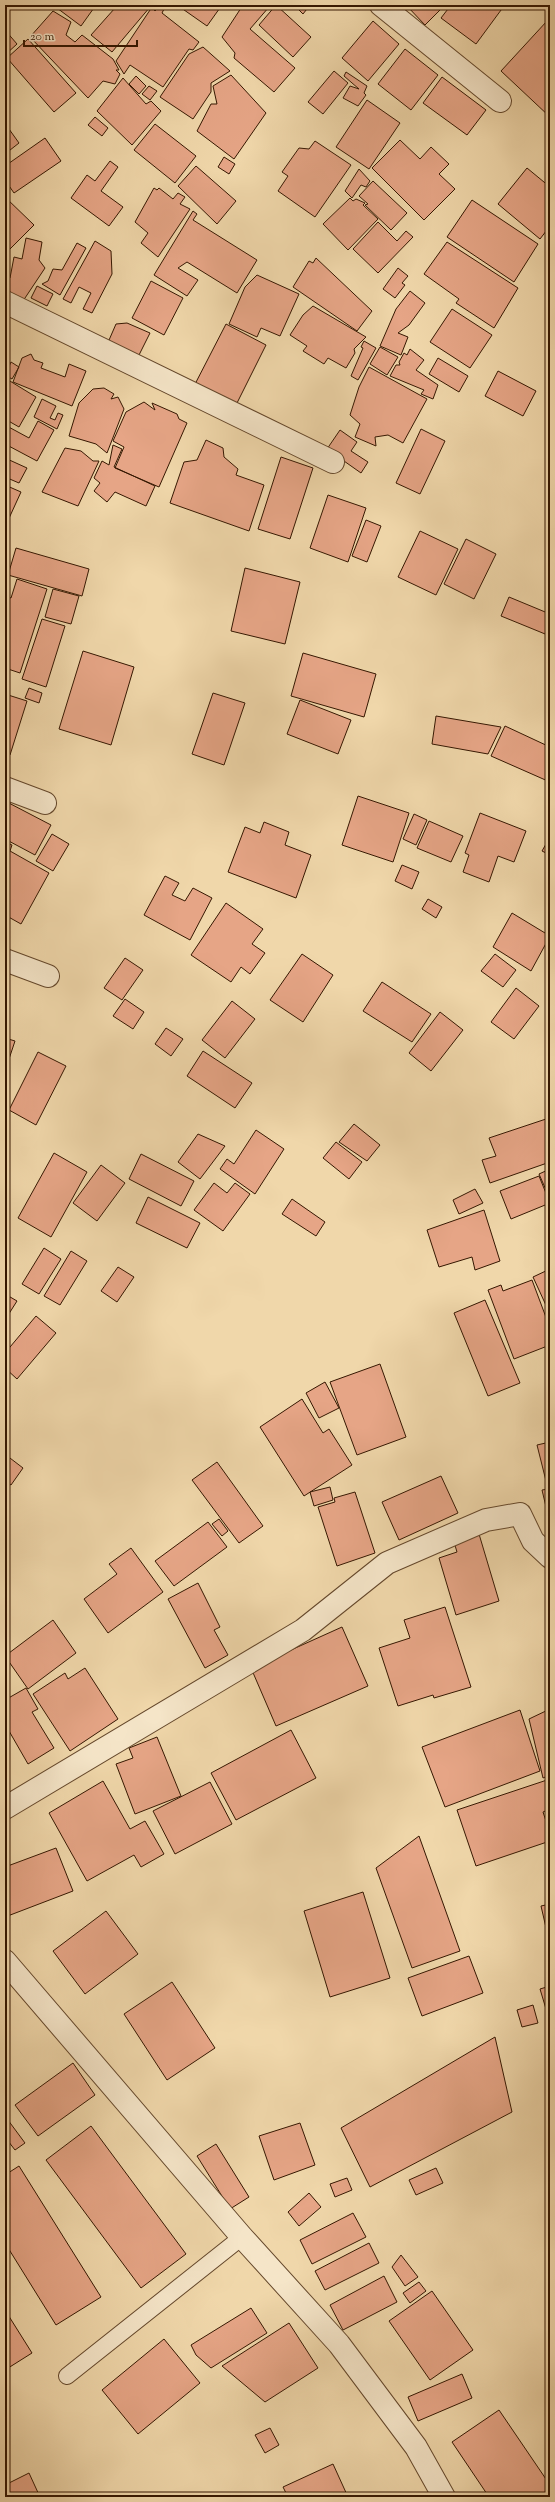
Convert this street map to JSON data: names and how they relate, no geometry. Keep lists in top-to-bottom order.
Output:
{
  "scale_bar": "20 m"
}
